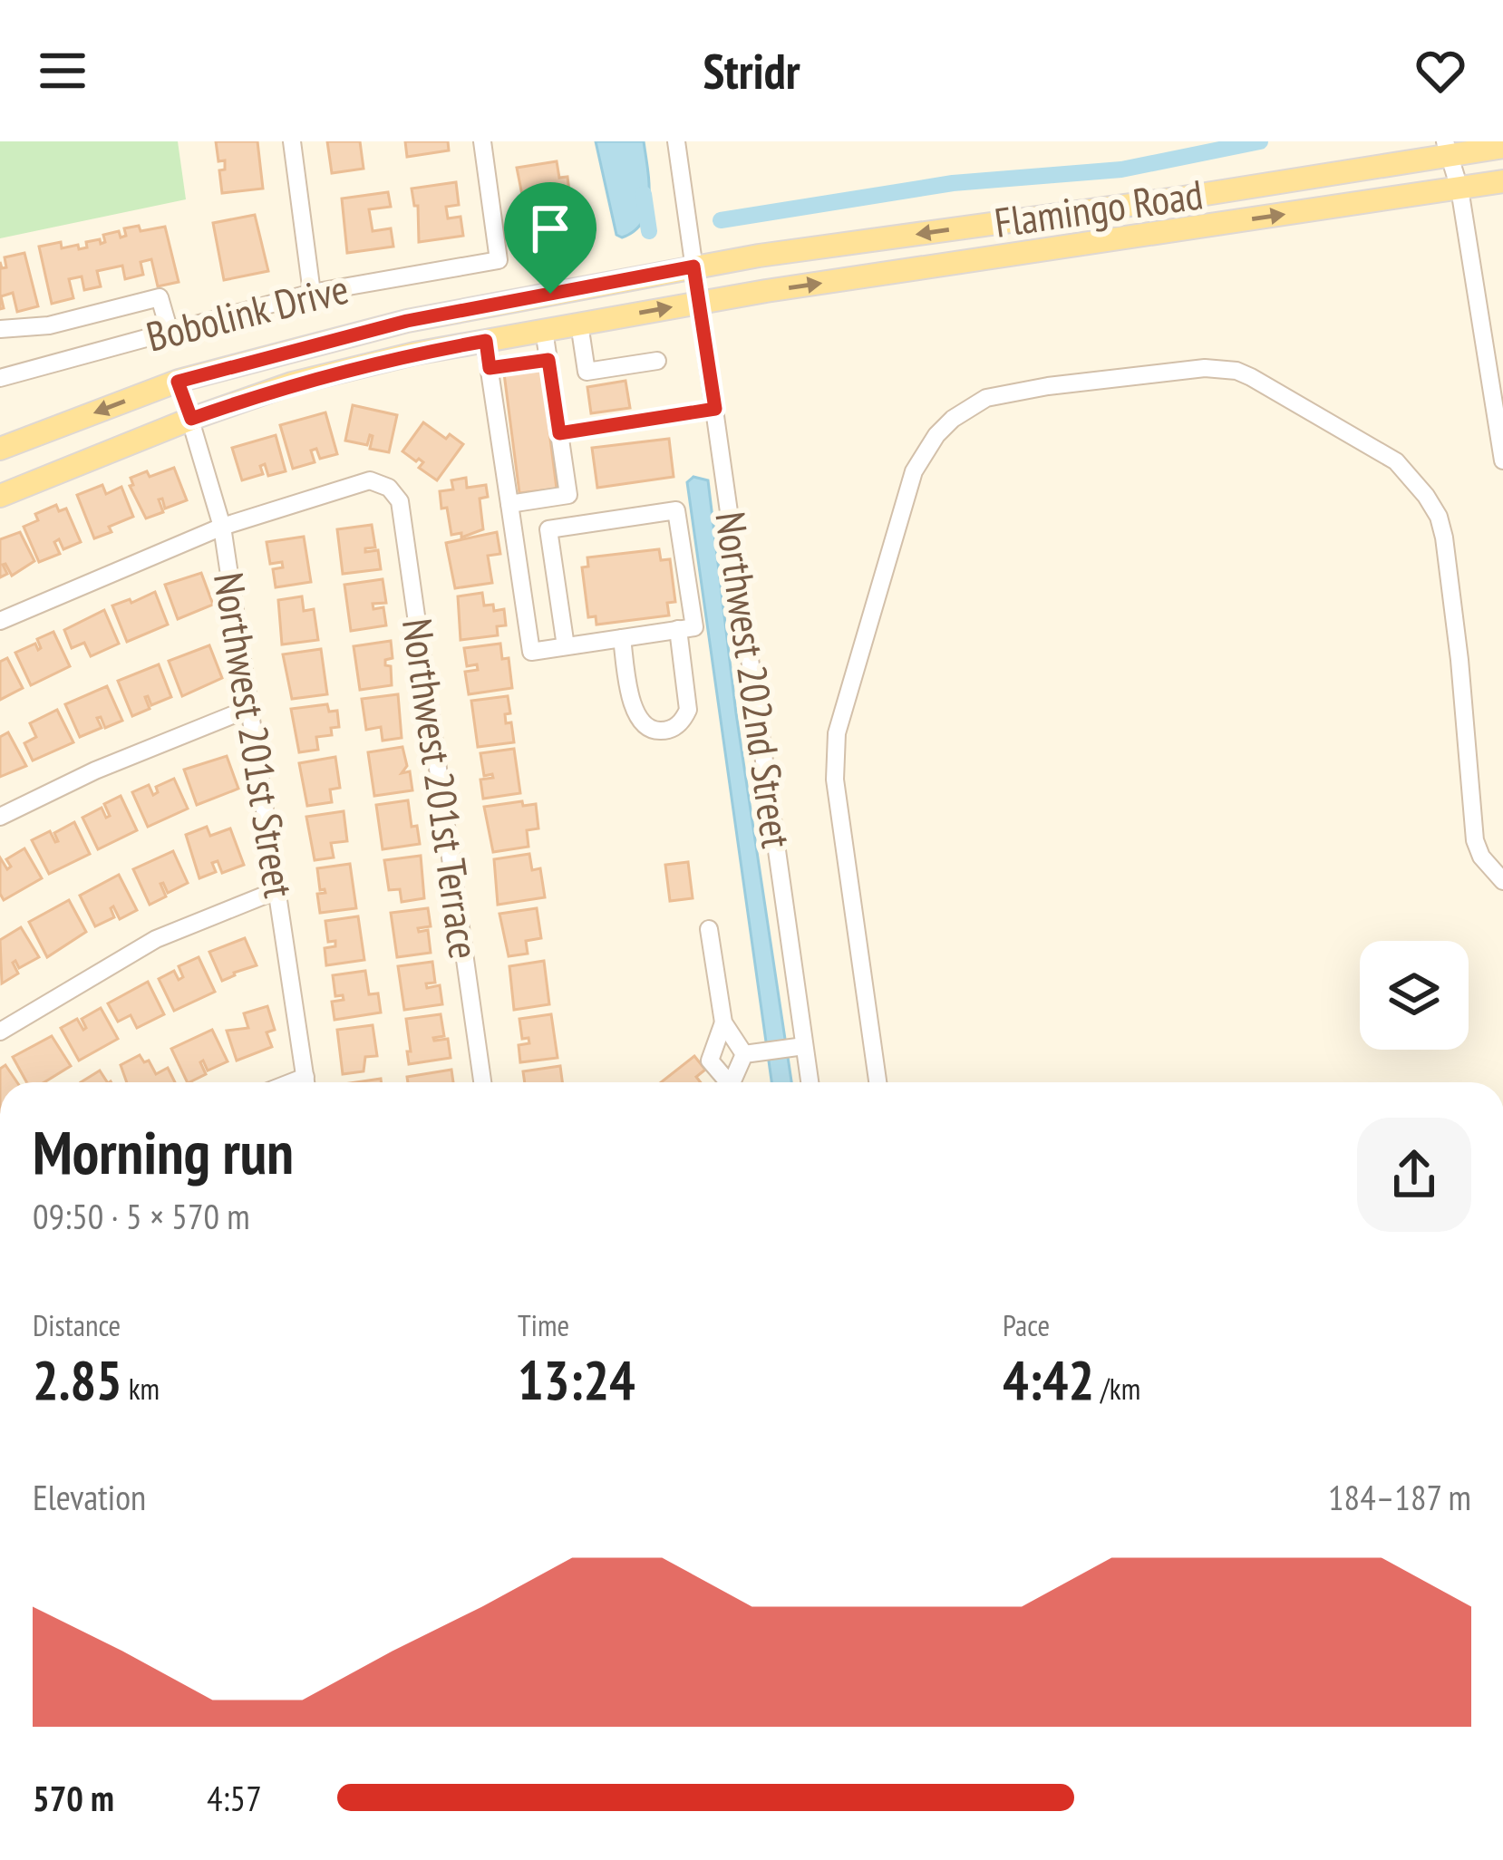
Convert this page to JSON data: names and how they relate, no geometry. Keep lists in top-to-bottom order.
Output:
{
  "streets": {
    "main road": ["Flamingo Road"],
    "street": [
      "Bobolink Drive",
      "Northwest 202nd Street",
      "Northwest 201st Street",
      "Northwest 201st Terrace"
    ]
  },
  "crossings": [
    ["Flamingo Road", "Northwest 202nd Street"],
    ["Flamingo Road", "Northwest 201st Street"],
    ["Northwest 201st Street", "Northwest 201st Terrace"]
  ],
  "page": {
    "header": "Stridr",
    "heading": ["Morning run", "09:50 · 5 × 570 m"],
    "stats": [
      ["Distance", "2.85 km"],
      ["Time", "13:24"],
      ["Pace", "4:42 /km"]
    ],
    "chart": ["Elevation", "184–187 m"],
    "list": [
      {
        "name": "570 m",
        "note": "4:57"
      }
    ]
  }
}
